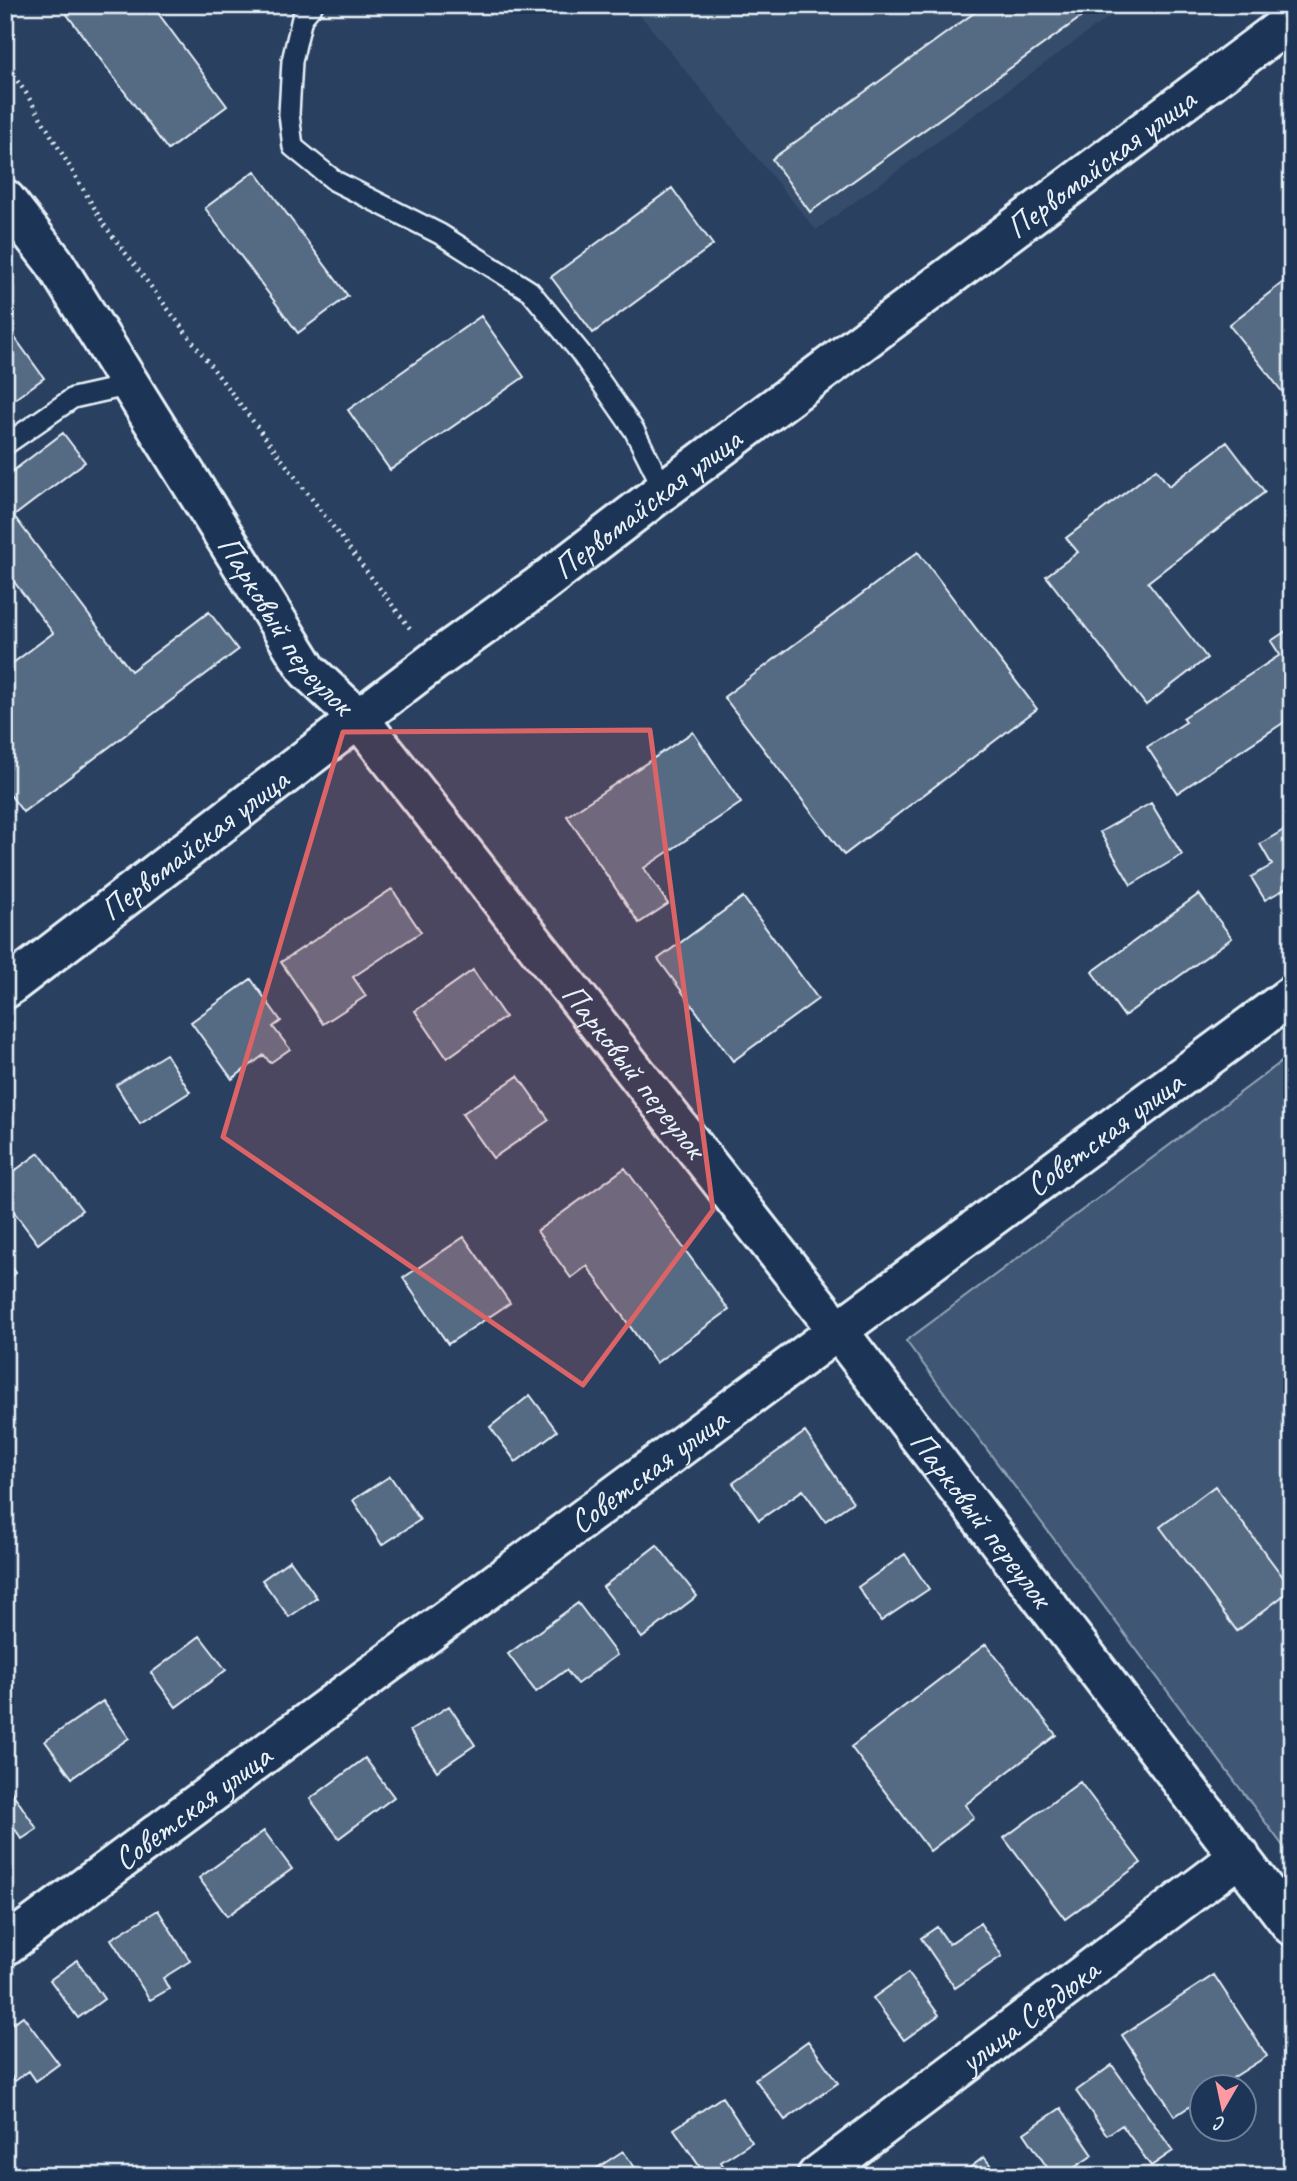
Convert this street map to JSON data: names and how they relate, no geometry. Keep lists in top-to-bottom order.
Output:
{
  "streets": {
    "street": [
      "Первомайская улица",
      "Парковый переулок",
      "Советская улица",
      "улица Сердюка"
    ]
  },
  "crossings": [
    ["Первомайская улица", "Парковый переулок"],
    ["Парковый переулок", "Советская улица"],
    ["Парковый переулок", "улица Сердюка"]
  ],
  "north": "bottom"
}
